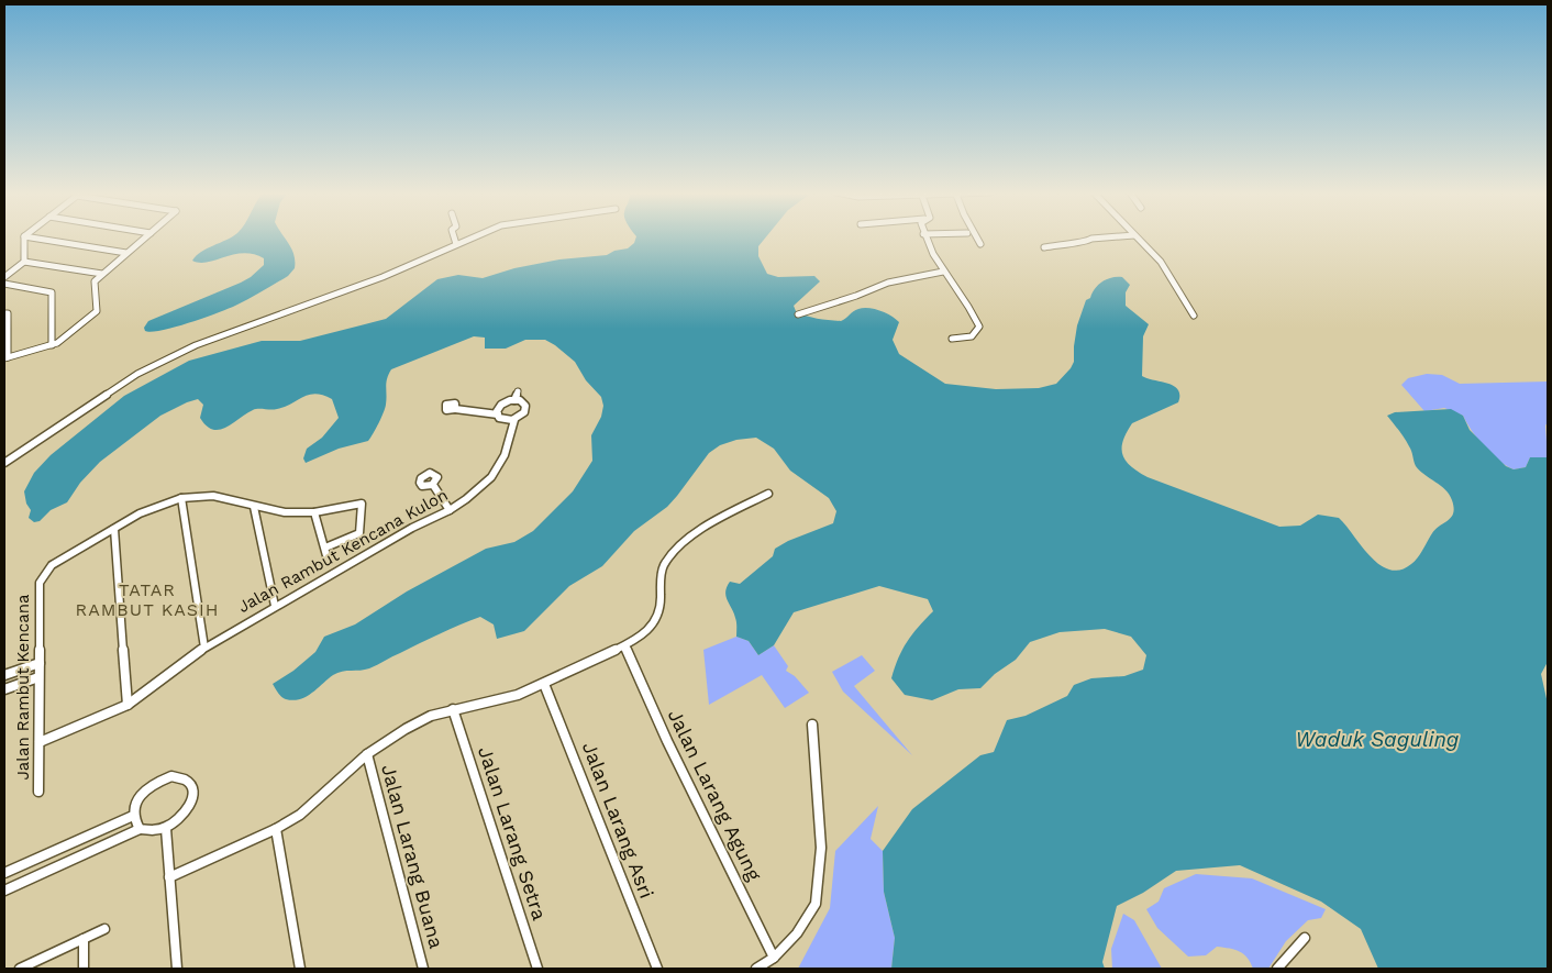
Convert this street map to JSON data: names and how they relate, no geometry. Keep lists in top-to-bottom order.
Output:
{
  "streets": {
    "street": [
      "Jalan Rambut Kencana Kulon",
      "Jalan Rambut Kencana",
      "Jalan Larang Agung",
      "Jalan Larang Asri",
      "Jalan Larang Setra",
      "Jalan Larang Buana"
    ]
  },
  "crossings": [
    ["Jalan Rambut Kencana Kulon", "Jalan Rambut Kencana"]
  ],
  "districts": ["TATAR RAMBUT KASIH"],
  "water": ["Waduk Saguling"]
}
